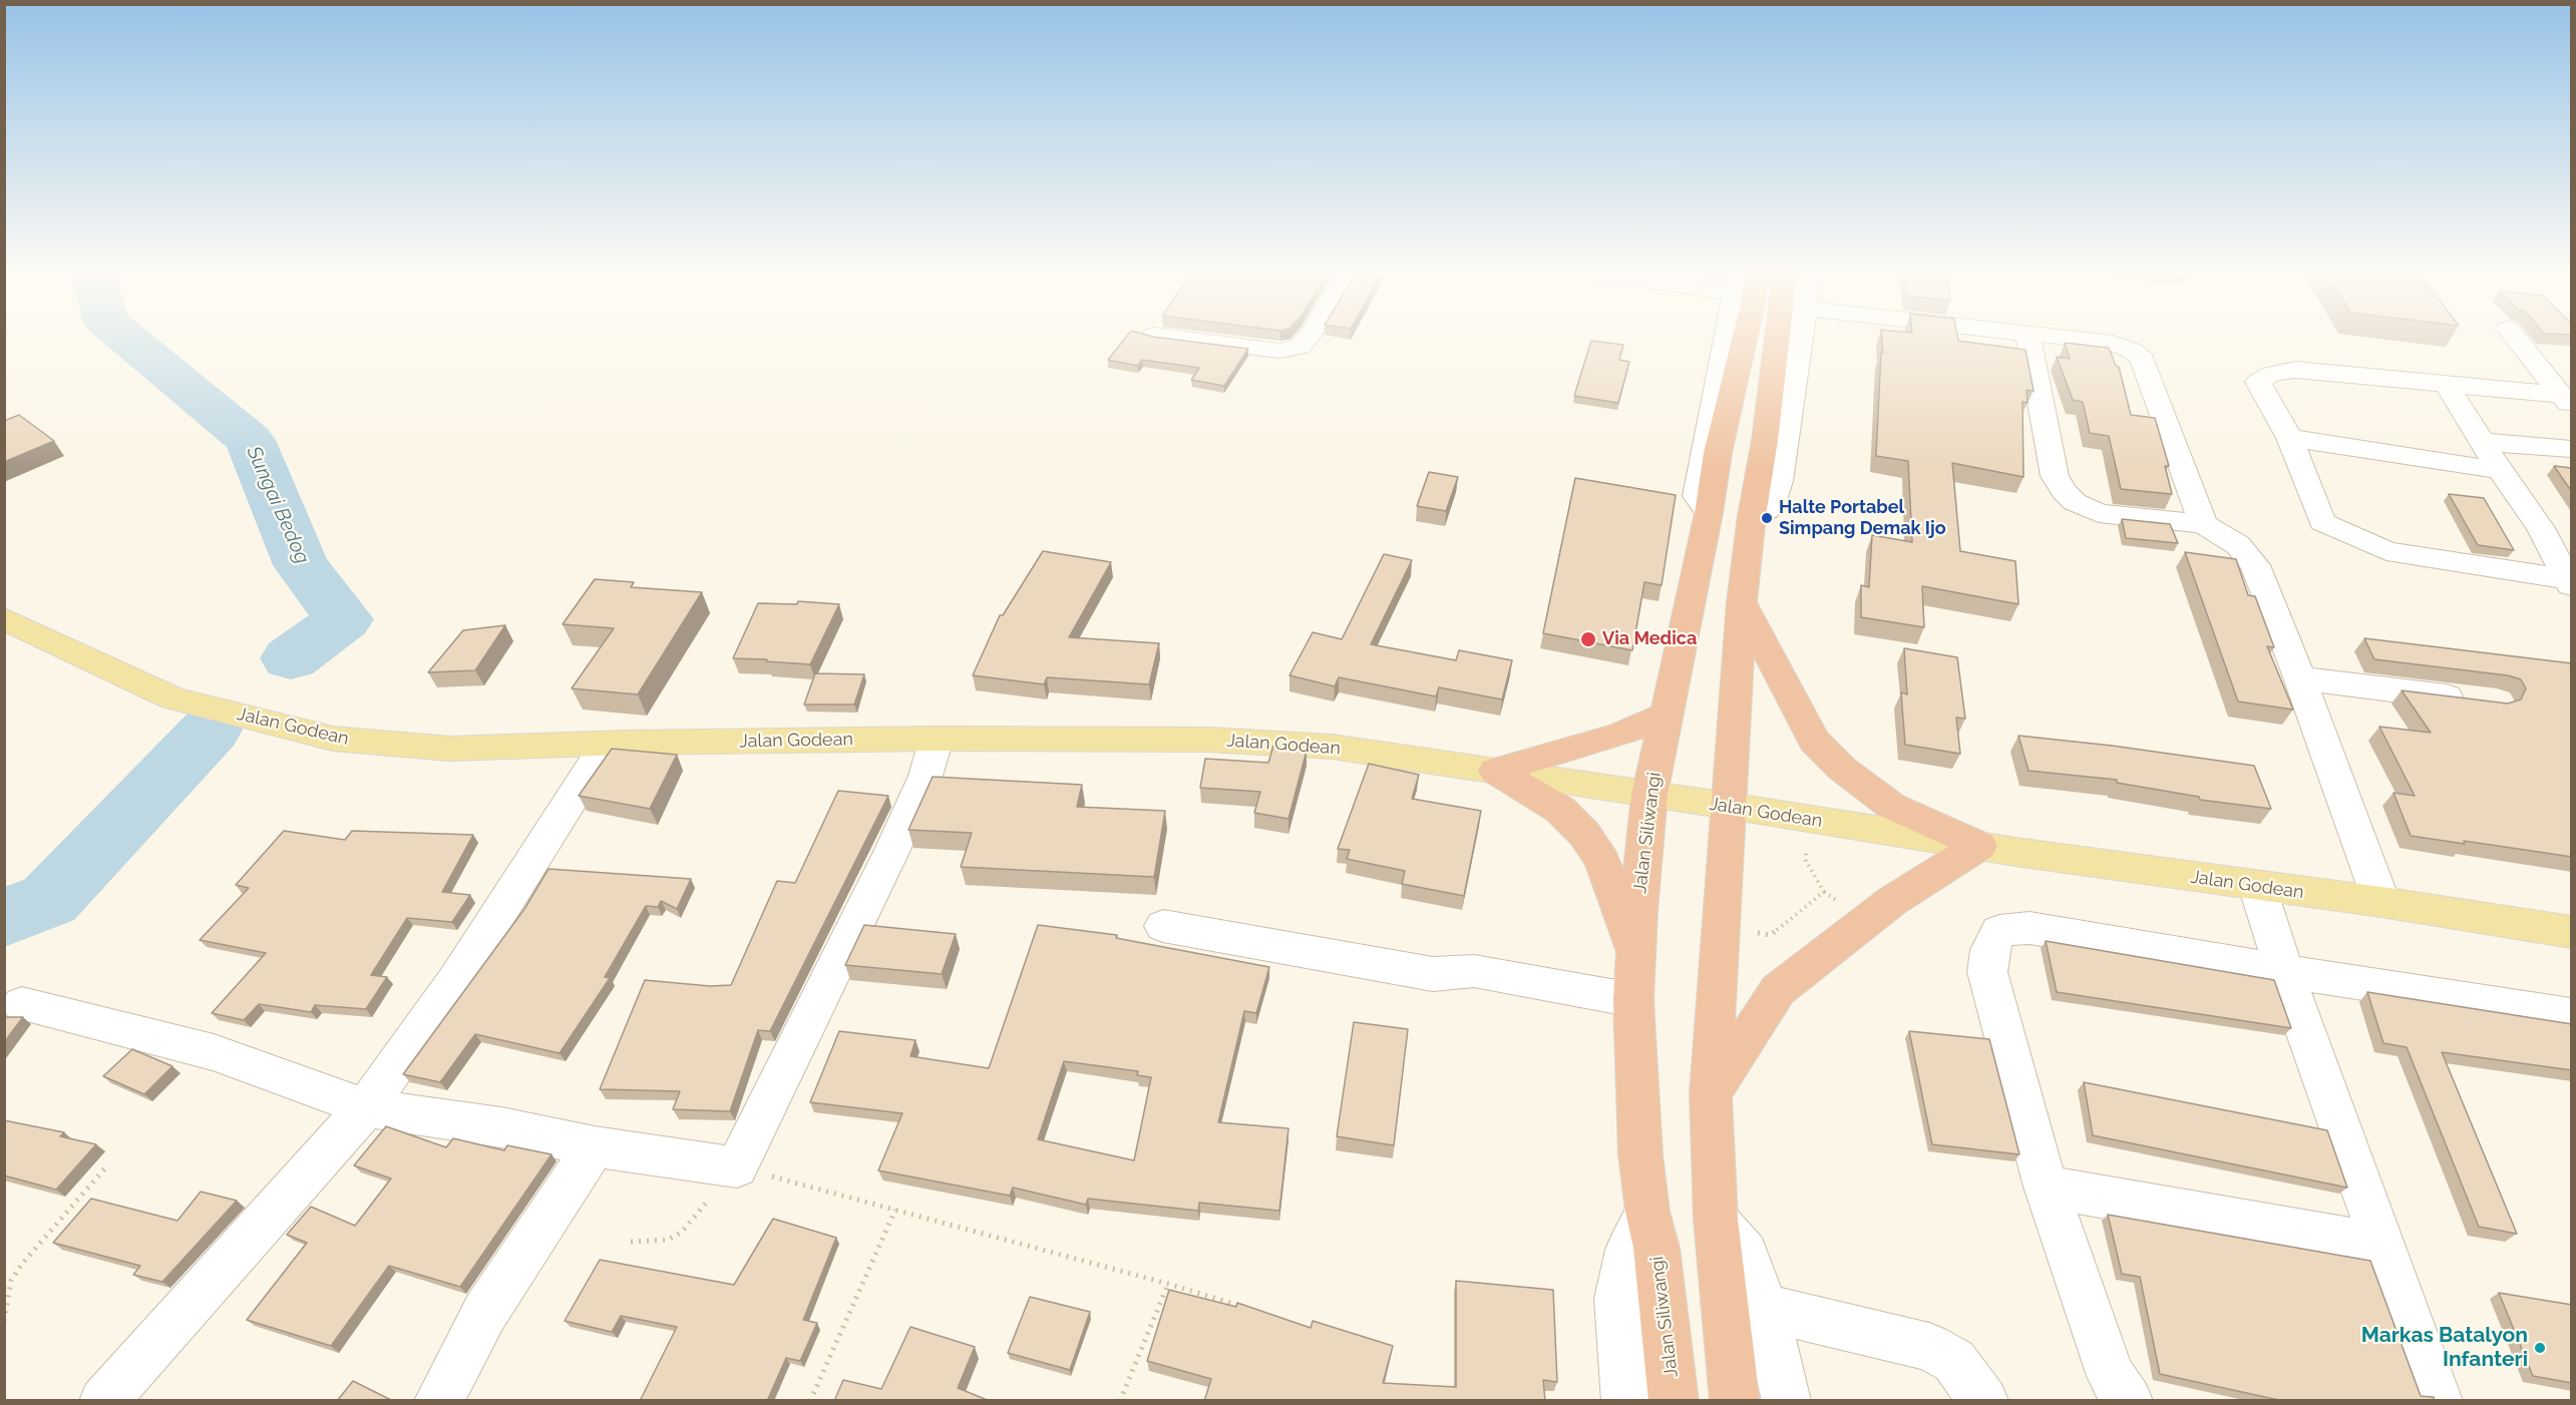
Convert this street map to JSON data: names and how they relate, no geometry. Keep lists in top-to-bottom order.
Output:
{
  "streets": {
    "highway": ["Jalan Siliwangi"],
    "main road": ["Jalan Godean"]
  },
  "crossings": [
    ["Jalan Godean", "Jalan Siliwangi"]
  ],
  "water": ["Sungai Bedog"],
  "places": ["Halte Portabel Simpang Demak Ijo", "Via Medica", "Markas Batalyon Infanteri"]
}
